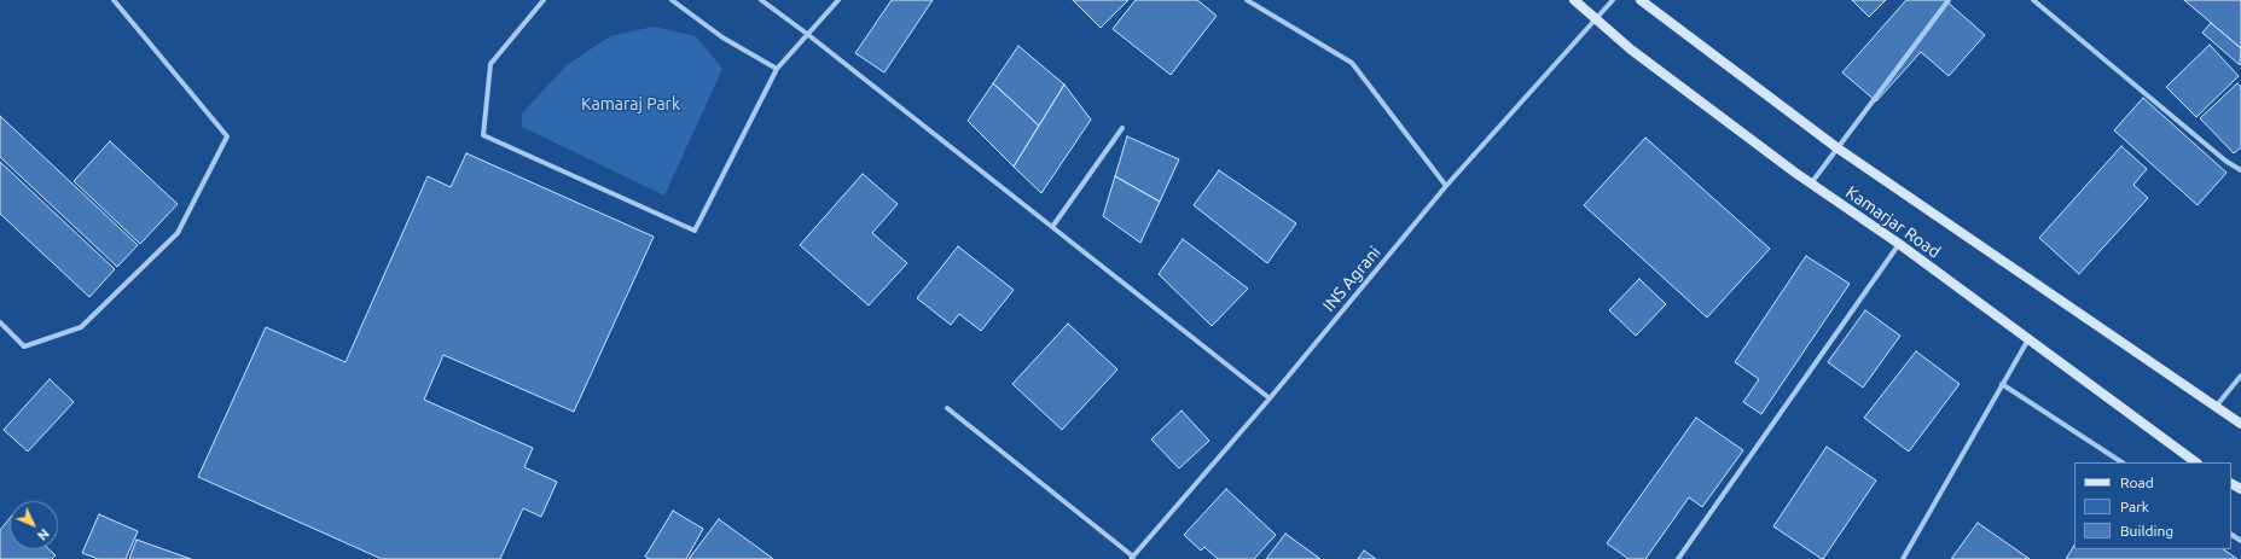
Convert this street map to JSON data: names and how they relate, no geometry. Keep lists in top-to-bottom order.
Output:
{
  "streets": {
    "main road": ["Kamarjar Road"],
    "street": ["INS Agrani"]
  },
  "crossings": [
    ["Kamarjar Road", "INS Agrani"]
  ],
  "parks": ["Kamaraj Park"],
  "legend": ["Road", "Park", "Building"],
  "north": "bottom right"
}
